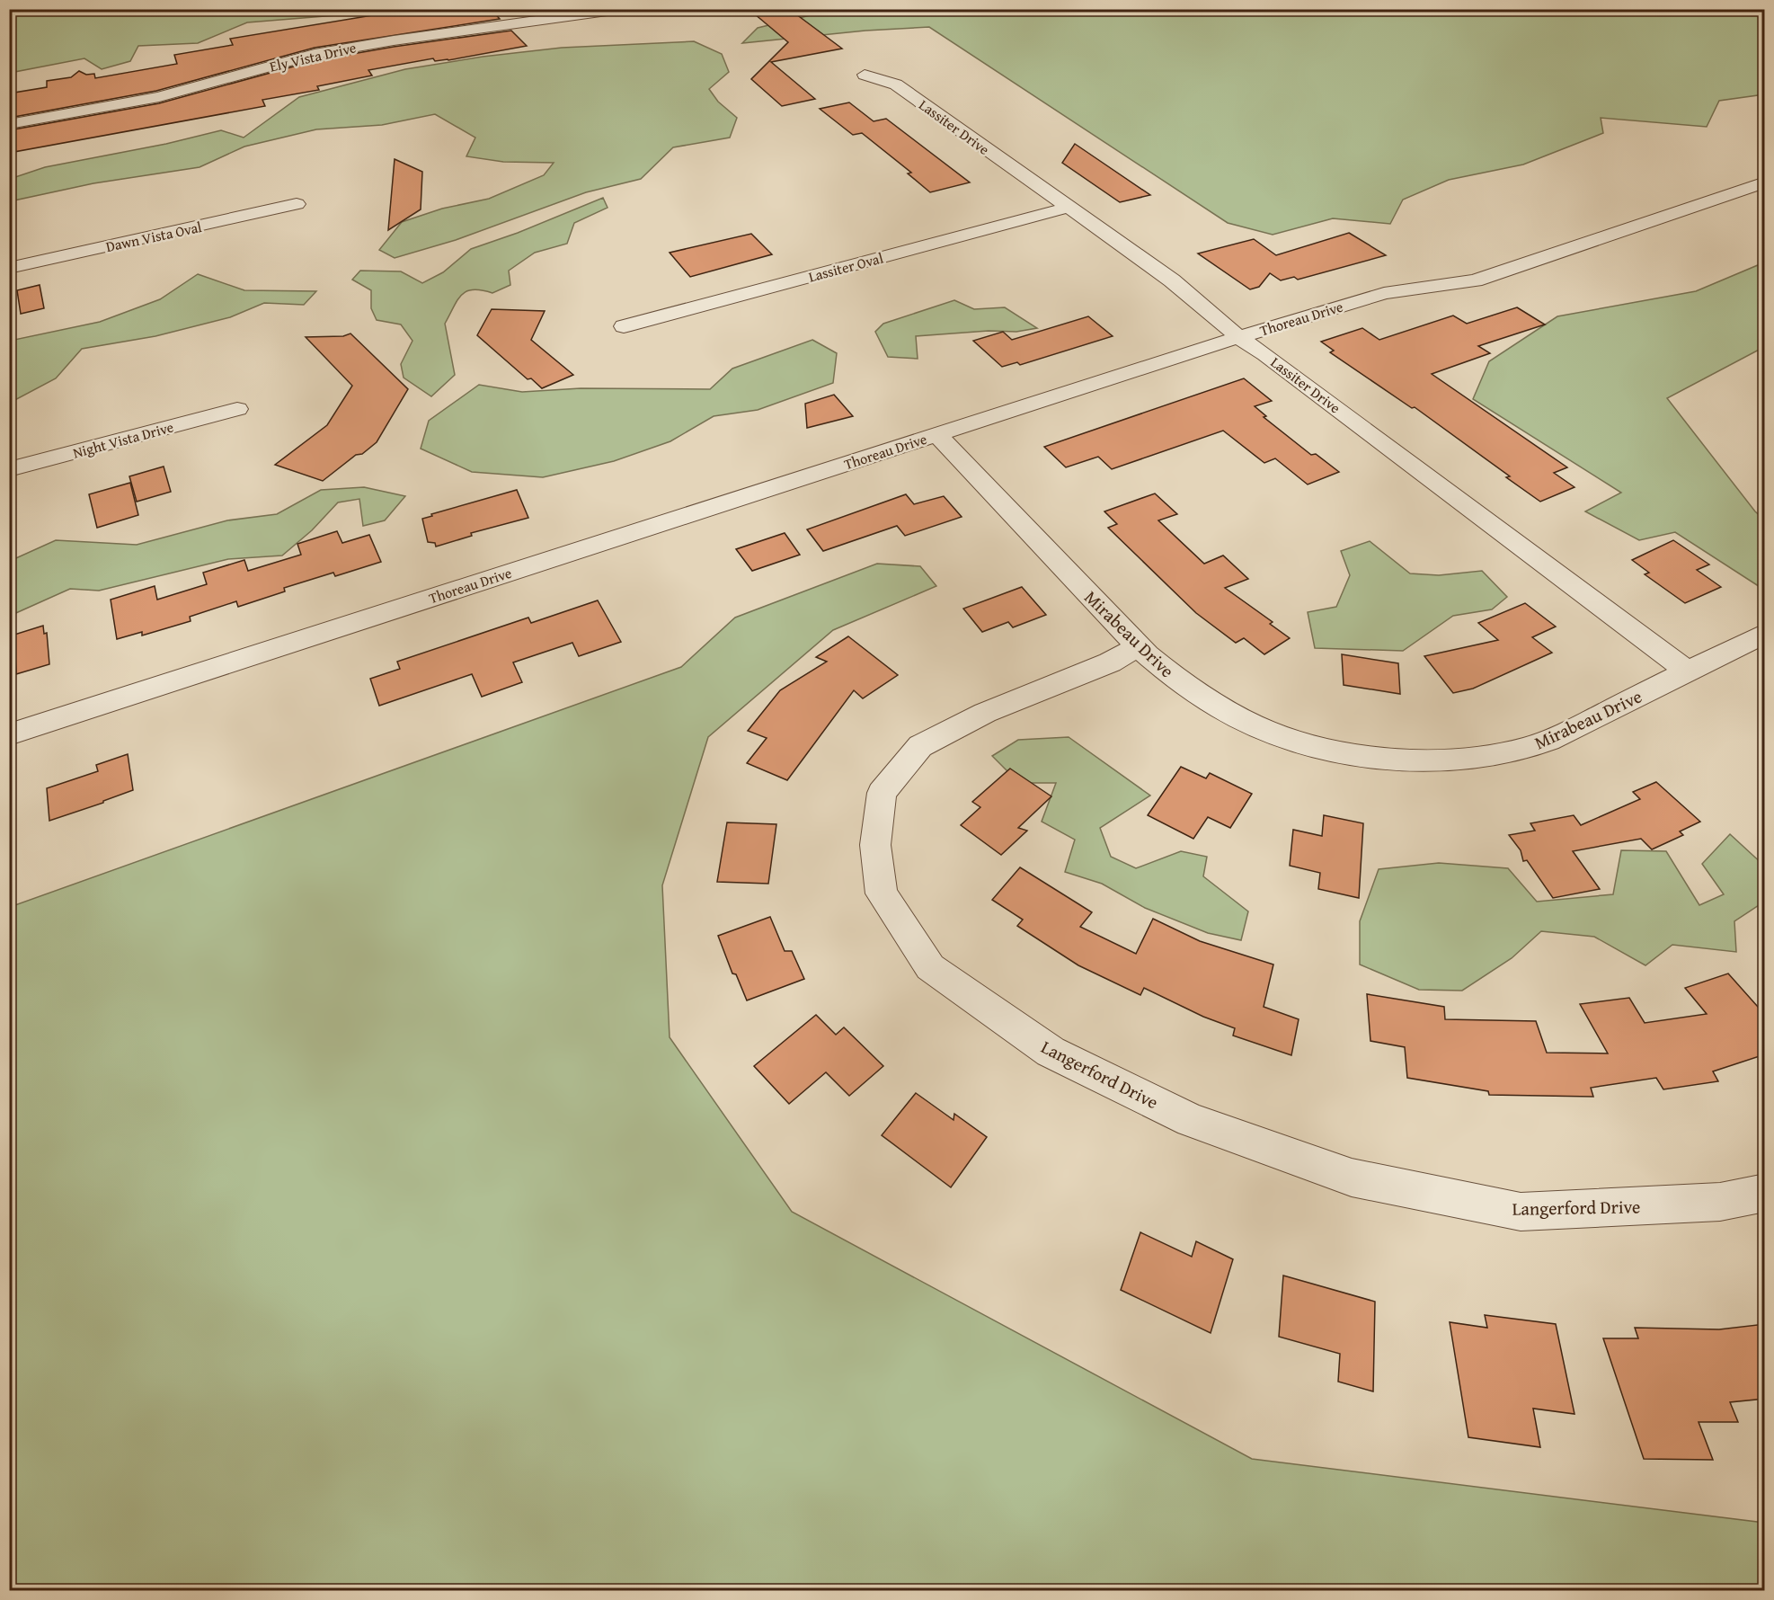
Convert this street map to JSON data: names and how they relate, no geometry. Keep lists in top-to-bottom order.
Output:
{
  "streets": {
    "street": [
      "Ely Vista Drive",
      "Lassiter Drive",
      "Dawn Vista Oval",
      "Lassiter Oval",
      "Thoreau Drive",
      "Night Vista Drive",
      "Mirabeau Drive",
      "Langerford Drive"
    ]
  },
  "crossings": [
    ["Lassiter Drive", "Lassiter Oval"],
    ["Lassiter Drive", "Thoreau Drive"],
    ["Lassiter Drive", "Mirabeau Drive"],
    ["Thoreau Drive", "Mirabeau Drive"],
    ["Mirabeau Drive", "Langerford Drive"]
  ]
}
